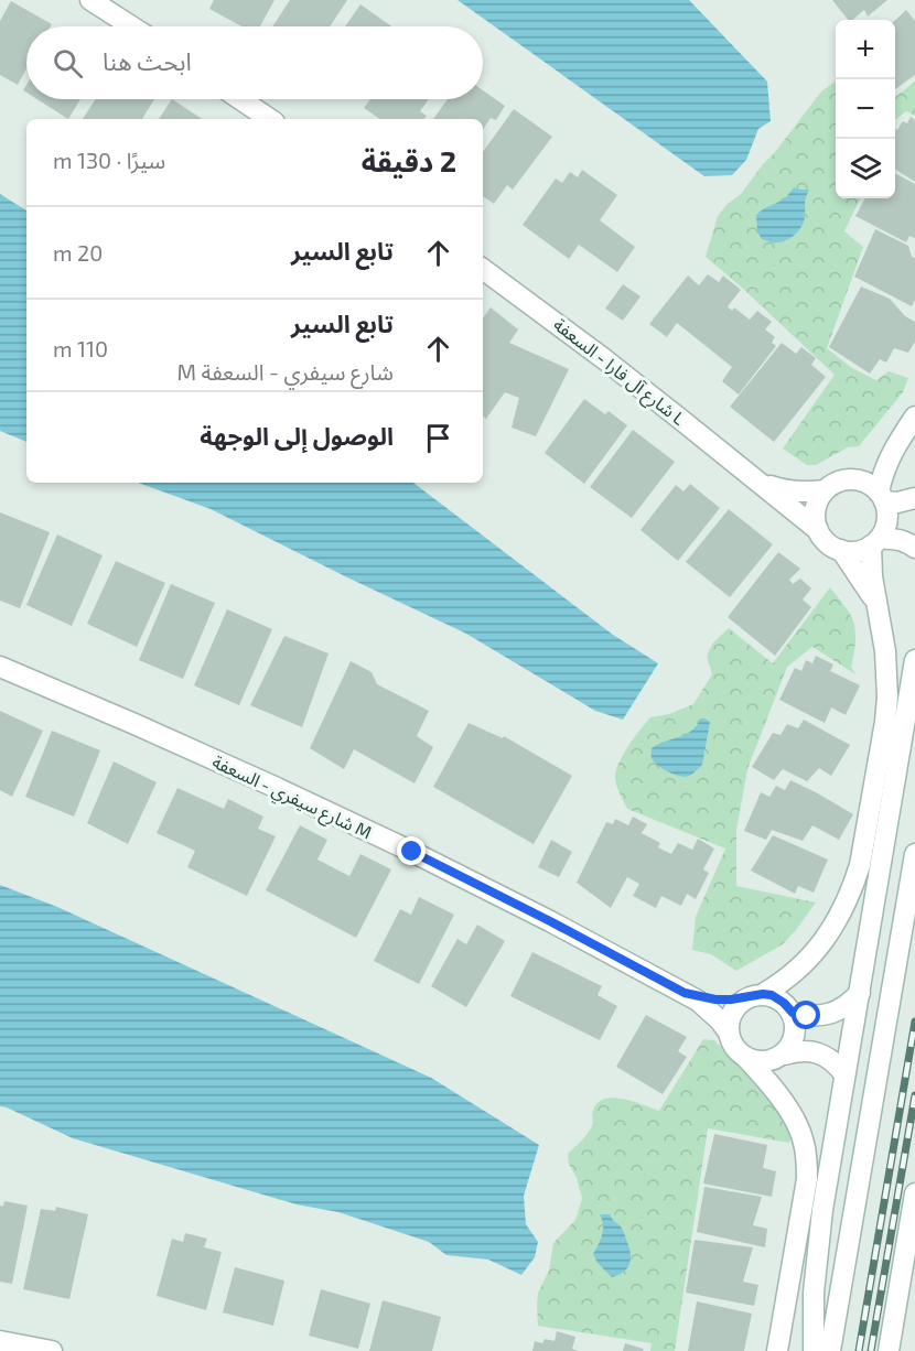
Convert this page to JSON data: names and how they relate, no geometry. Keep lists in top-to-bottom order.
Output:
{
  "streets": {
    "street": ["شارع آل فارا - السعفة L", "شارع سيفري - السعفة M"]
  },
  "page": {
    "map_buttons": ["+", "−"],
    "search": "ابحث هنا",
    "heading": ["2 دقيقة", "سيرًا · 130 m"],
    "list": [
      ["تابع السير", "20 m"],
      ["تابع السير", "شارع سيفري - السعفة M", "110 m"],
      "الوصول إلى الوجهة"
    ]
  }
}
